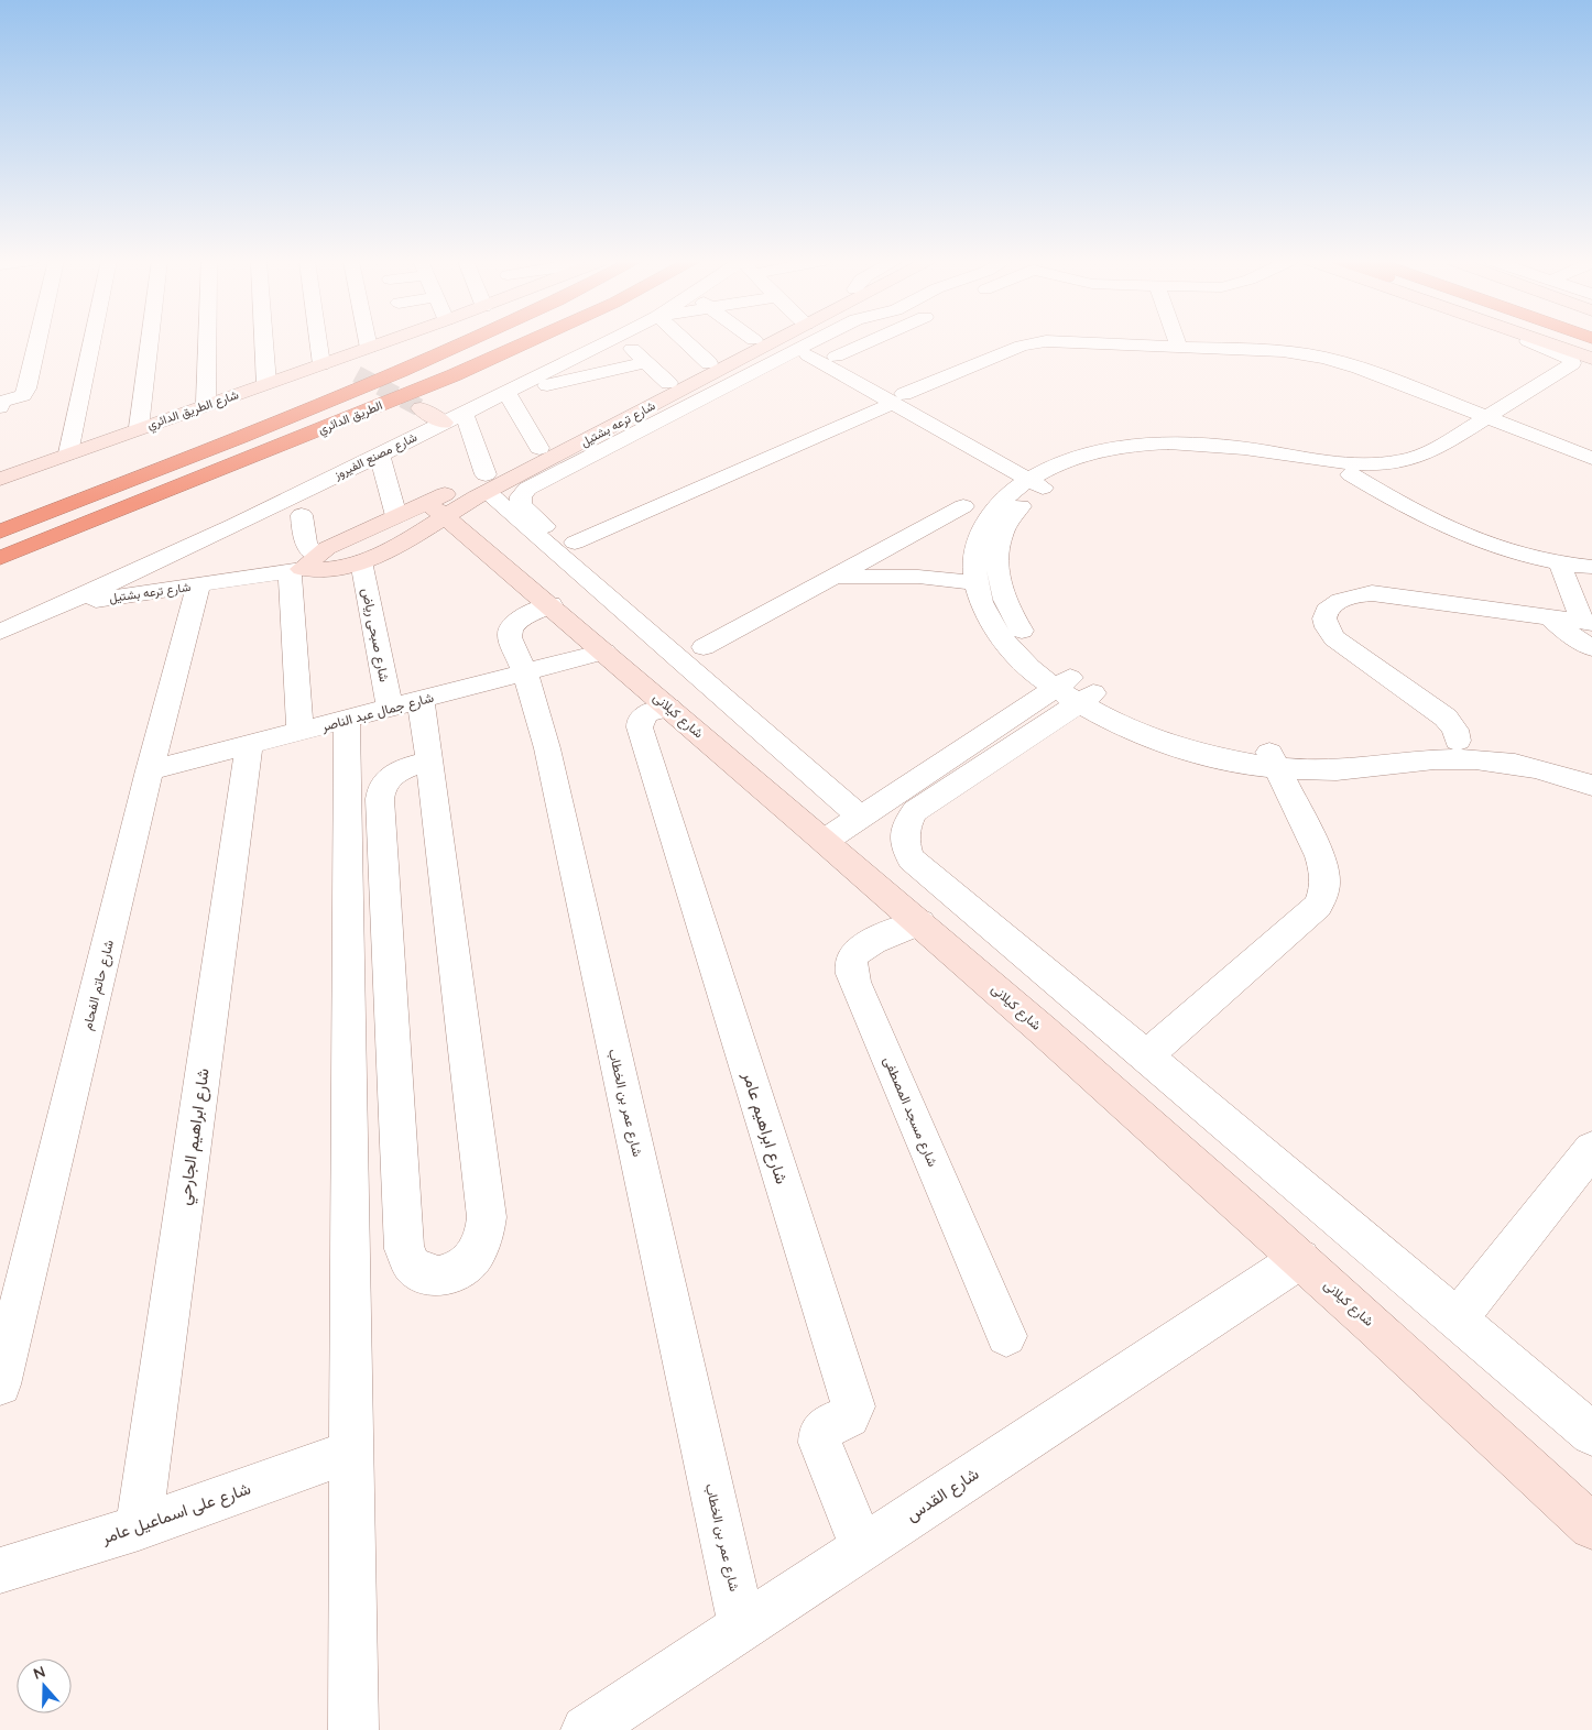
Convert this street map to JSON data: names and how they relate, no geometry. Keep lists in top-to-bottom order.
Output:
{
  "streets": {
    "highway": ["الطريق الدائري"],
    "street": [
      "شارع الطريق الدائري",
      "شارع ترعه بشتيل",
      "شارع مصنع الفيروز",
      "شارع صبحى رياض",
      "شارع جمال عبد الناصر",
      "شارع كيلانى",
      "شارع حاتم الفحام",
      "شارع عمر بن الخطاب",
      "شارع مسجد المصطفى",
      "شارع ابراهيم عامر",
      "شارع ابراهيم الجارحي",
      "شارع القدس",
      "شارع على اسماعيل عامر"
    ]
  },
  "crossings": [
    ["شارع ترعه بشتيل", "شارع مصنع الفيروز"],
    ["شارع ترعه بشتيل", "شارع صبحى رياض"],
    ["شارع ترعه بشتيل", "شارع كيلانى"],
    ["شارع ترعه بشتيل", "شارع حاتم الفحام"],
    ["شارع صبحى رياض", "شارع جمال عبد الناصر"],
    ["شارع جمال عبد الناصر", "شارع كيلانى"],
    ["شارع جمال عبد الناصر", "شارع حاتم الفحام"],
    ["شارع جمال عبد الناصر", "شارع عمر بن الخطاب"],
    ["شارع جمال عبد الناصر", "شارع ابراهيم الجارحي"],
    ["شارع كيلانى", "شارع عمر بن الخطاب"],
    ["شارع كيلانى", "شارع مسجد المصطفى"],
    ["شارع كيلانى", "شارع ابراهيم عامر"],
    ["شارع كيلانى", "شارع القدس"],
    ["شارع عمر بن الخطاب", "شارع القدس"],
    ["شارع ابراهيم عامر", "شارع القدس"],
    ["شارع ابراهيم الجارحي", "شارع على اسماعيل عامر"]
  ],
  "north": "top"
}
